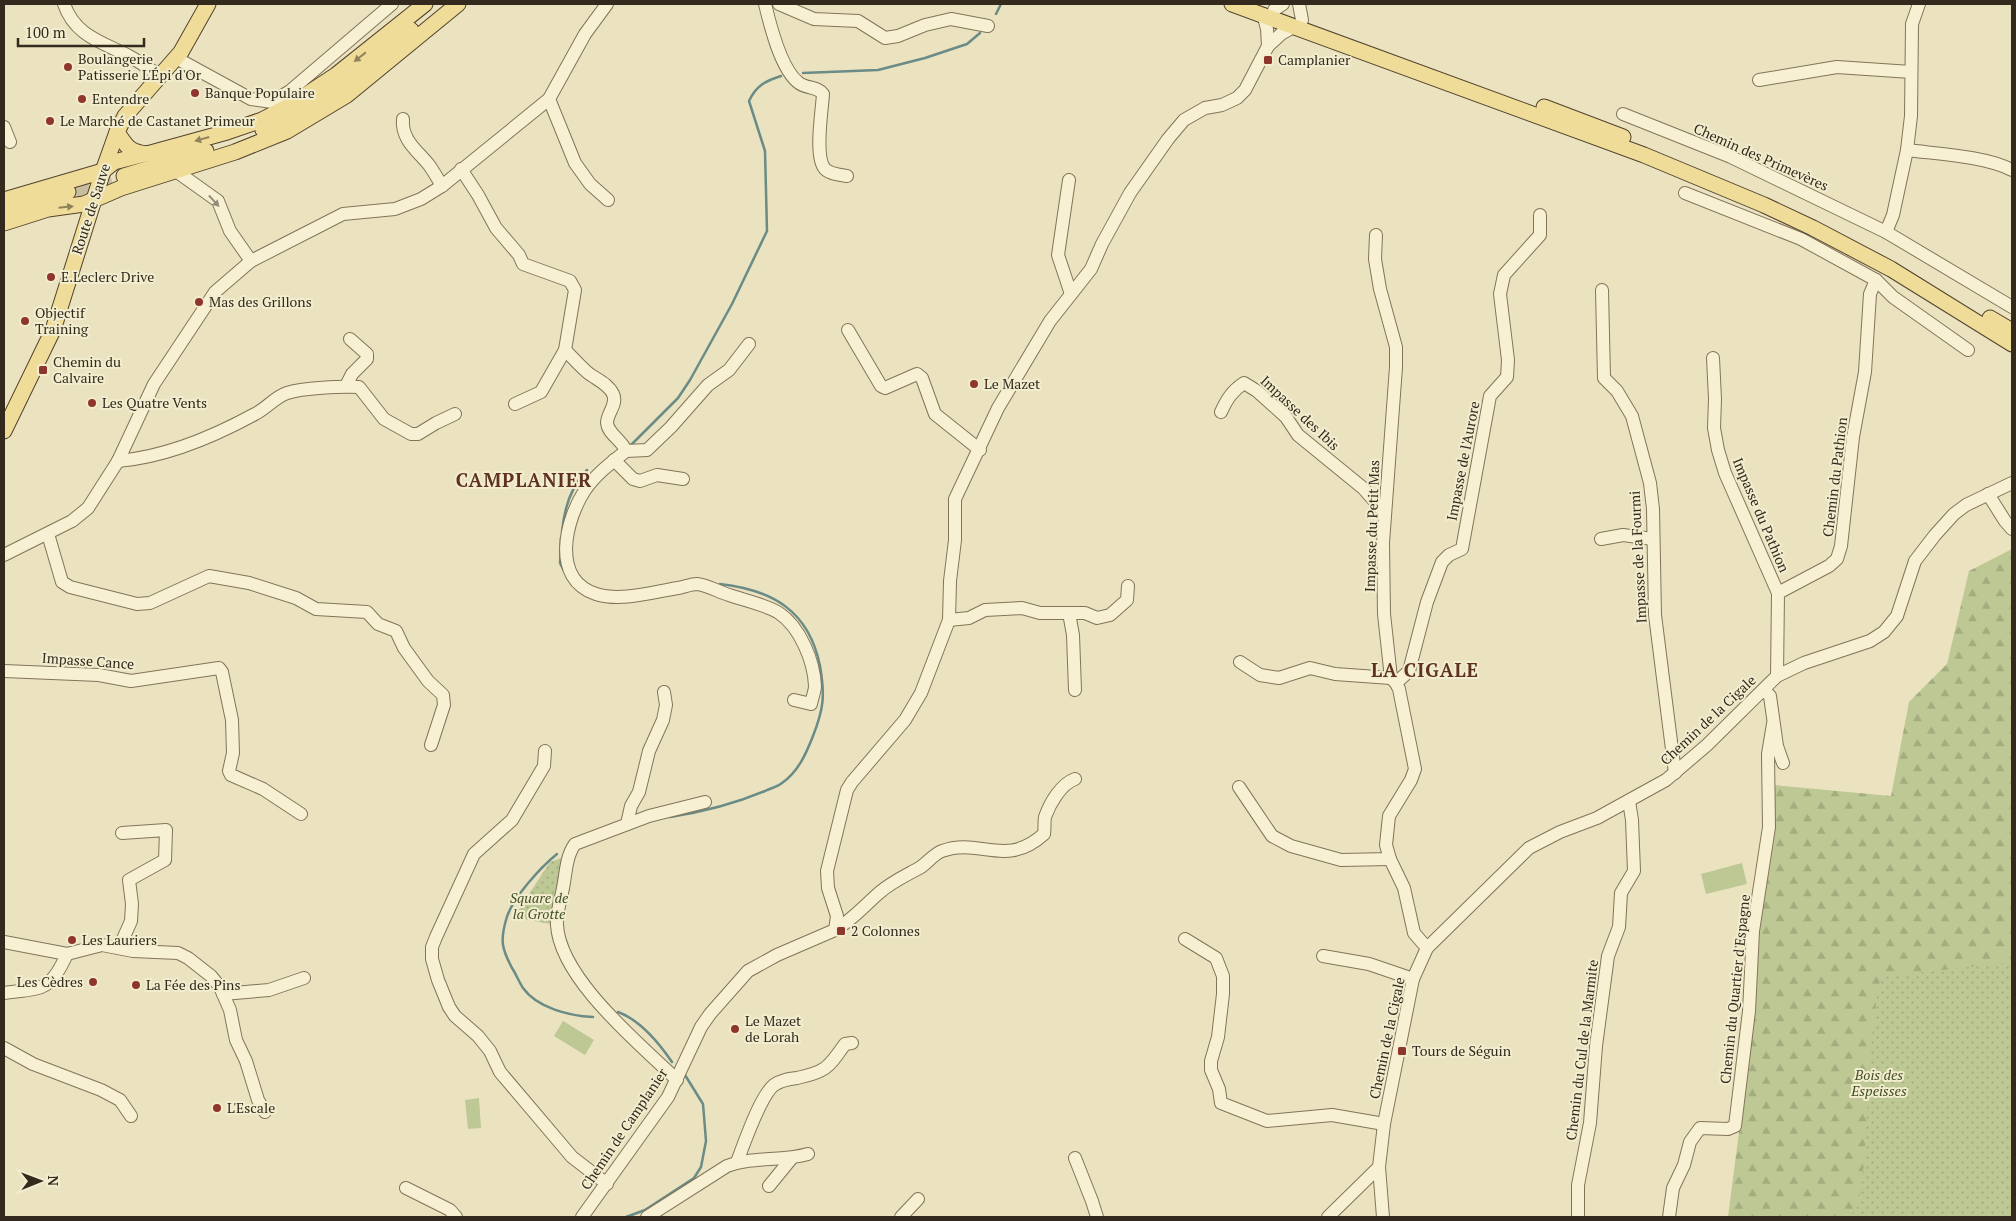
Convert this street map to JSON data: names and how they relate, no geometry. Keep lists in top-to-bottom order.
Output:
{
  "streets": {
    "main road": ["Route de Sauve"],
    "street": [
      "Chemin des Primevères",
      "Impasse des Ibis",
      "Impasse de l'Aurore",
      "Chemin du Pathion",
      "Impasse du Pathion",
      "Impasse du Petit Mas",
      "Impasse de la Fourmi",
      "Impasse Cance",
      "Chemin de la Cigale",
      "Chemin du Quartier d'Espagne",
      "Chemin du Cul de la Marmite",
      "Chemin de Camplanier"
    ]
  },
  "crossings": [
    ["Impasse des Ibis", "Impasse du Petit Mas"],
    ["Impasse de l'Aurore", "Impasse du Petit Mas"],
    ["Chemin du Pathion", "Impasse du Pathion"],
    ["Impasse du Petit Mas", "Chemin de la Cigale"],
    ["Impasse de la Fourmi", "Chemin de la Cigale"],
    ["Chemin de la Cigale", "Chemin du Cul de la Marmite"]
  ],
  "districts": ["CAMPLANIER", "LA CIGALE"],
  "parks": ["Square de la Grotte", "Bois des Espeisses"],
  "places": {
    "transit": [
      "Camplanier",
      "Chemin du Calvaire",
      "2 Colonnes",
      "Tours de Séguin"
    ],
    "other": [
      "Boulangerie Patisserie L'Épi d'Or",
      "Banque Populaire",
      "Entendre",
      "Le Marché de Castanet Primeur",
      "E.Leclerc Drive",
      "Mas des Grillons",
      "Objectif Training",
      "Le Mazet",
      "Les Quatre Vents",
      "Les Lauriers",
      "Les Cèdres",
      "La Fée des Pins",
      "Le Mazet de Lorah",
      "L'Escale"
    ]
  },
  "scale_bar": "100 m",
  "north": "right"
}
